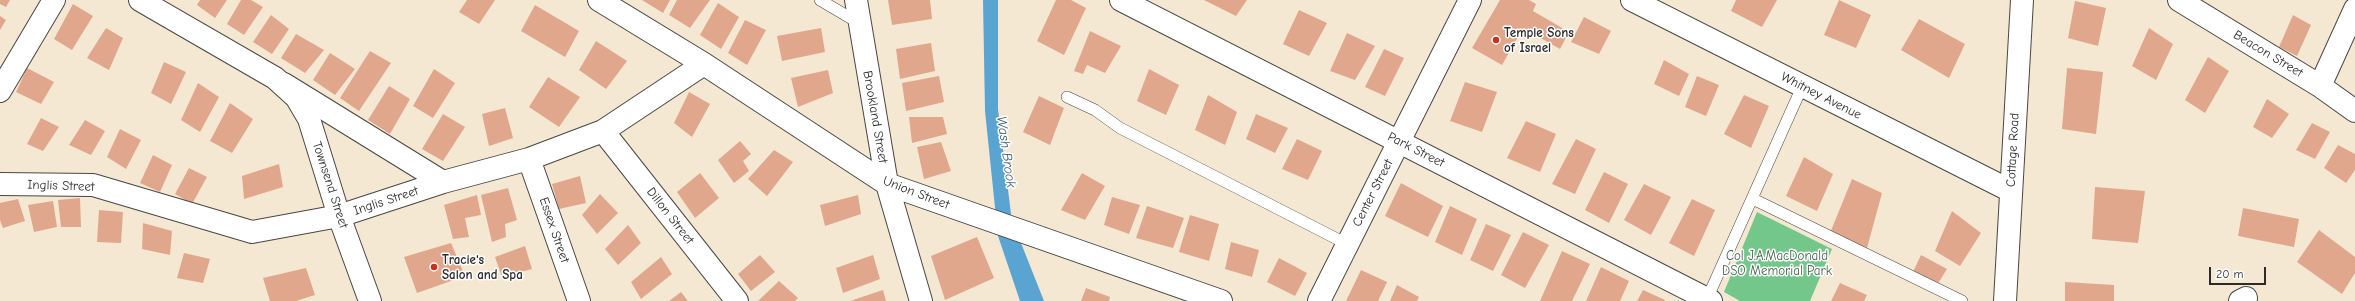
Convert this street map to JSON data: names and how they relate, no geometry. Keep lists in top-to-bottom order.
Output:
{
  "streets": {
    "street": [
      "Beacon Street",
      "Whitney Avenue",
      "Brookland Street",
      "Park Street",
      "Cottage Road",
      "Townsend Street",
      "Inglis Street",
      "Union Street",
      "Center Street",
      "Dillon Street",
      "Essex Street"
    ]
  },
  "crossings": [
    ["Whitney Avenue", "Cottage Road"],
    ["Brookland Street", "Union Street"],
    ["Park Street", "Center Street"],
    ["Townsend Street", "Inglis Street"],
    ["Inglis Street", "Union Street"],
    ["Inglis Street", "Dillon Street"],
    ["Inglis Street", "Essex Street"]
  ],
  "water": ["Wash Brook"],
  "parks": ["Col J.A.MacDonald DSO Memorial Park"],
  "places": ["Temple Sons of Israel", "Tracie's Salon and Spa"],
  "scale_bar": "20 m"
}
